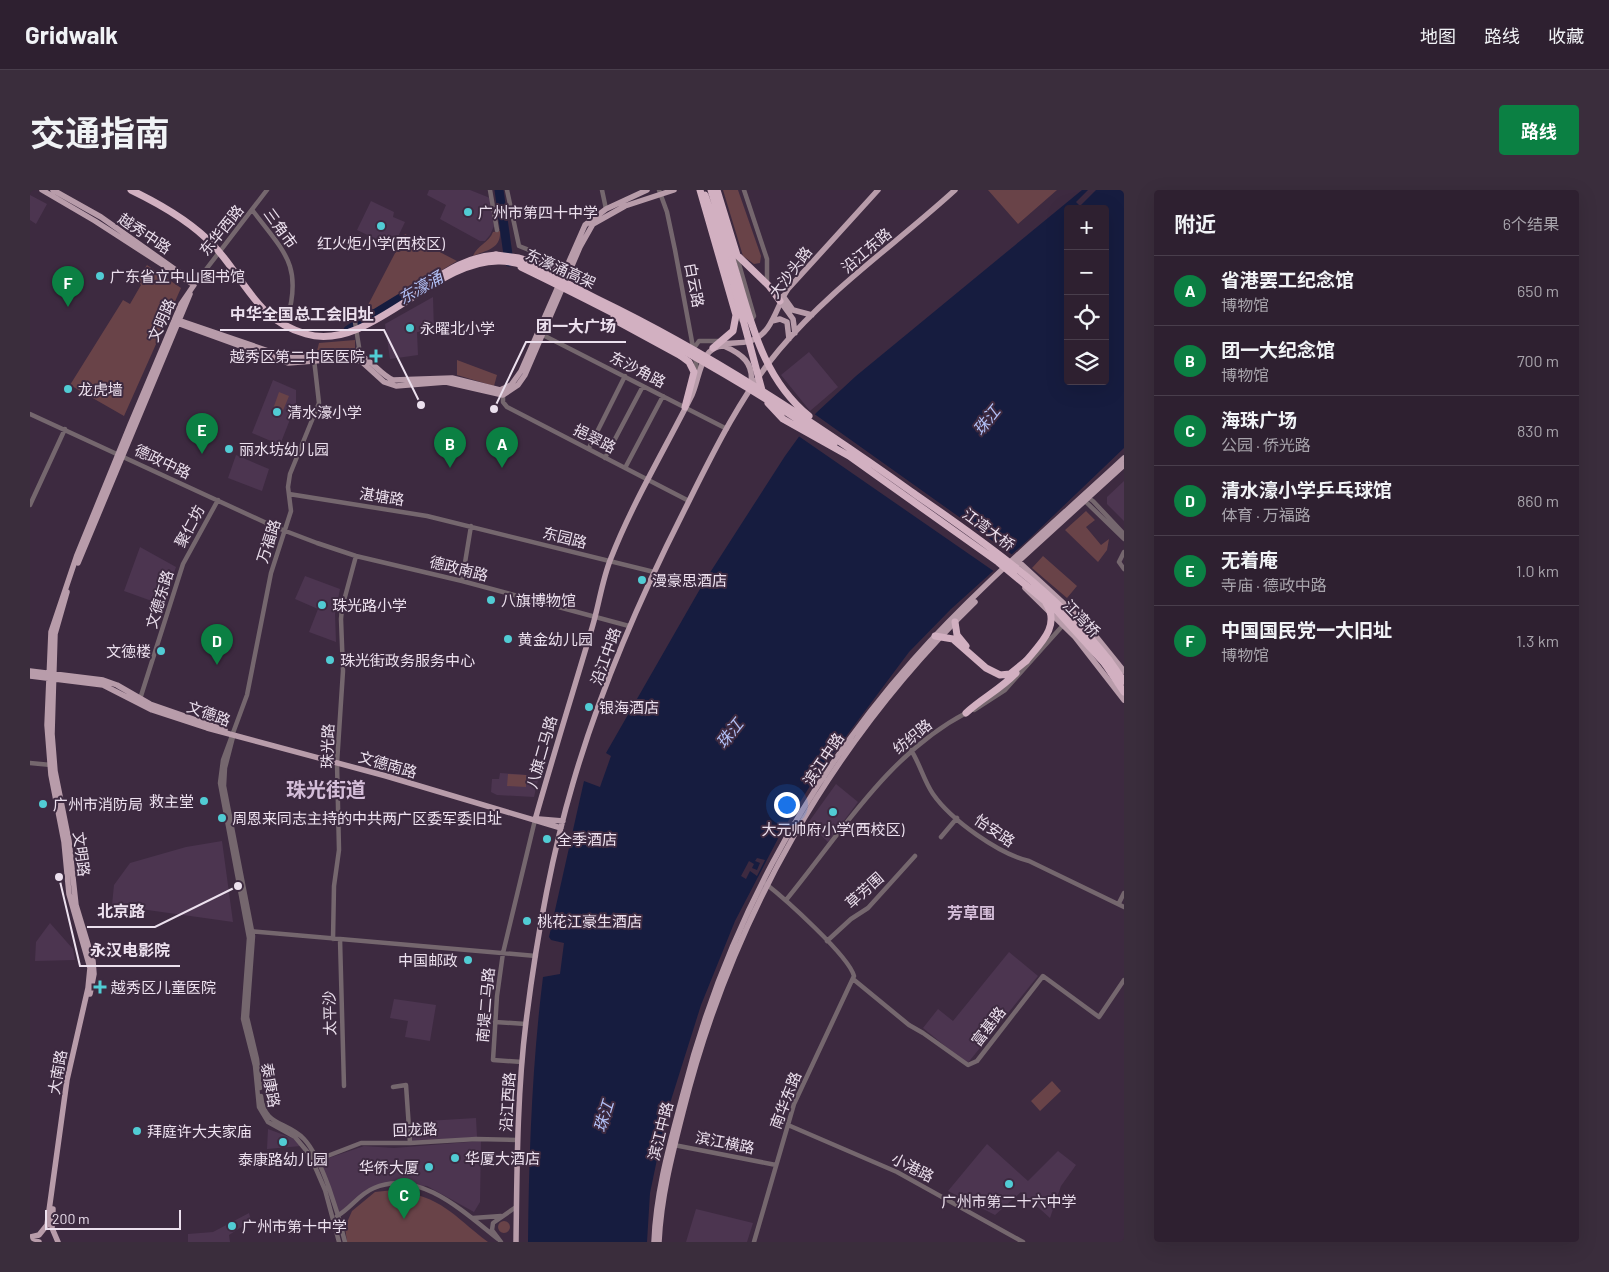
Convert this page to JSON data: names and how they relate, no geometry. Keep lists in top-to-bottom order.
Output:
{
  "streets": {
    "highway": ["东濠涌高架", "江湾大桥", "江湾桥"],
    "main road": [
      "越秀中路",
      "沿江东路",
      "大沙头路",
      "文明路",
      "沿江中路",
      "文德路",
      "八旗二马路",
      "滨江中路",
      "文德南路",
      "大南路",
      "沿江西路"
    ],
    "street": [
      "三角市",
      "东华西路",
      "白云路",
      "东沙角路",
      "挹翠路",
      "德政中路",
      "湛塘路",
      "聚仁坊",
      "东园路",
      "万福路",
      "德政南路",
      "文德东路",
      "纺织路",
      "珠光路",
      "怡安路",
      "草芳围",
      "南堤二马路",
      "太平沙",
      "富基路",
      "泰康路",
      "南华东路",
      "回龙路",
      "滨江横路",
      "小港路"
    ]
  },
  "crossings": [
    ["三角市", "东华西路"],
    ["东华西路", "越秀中路"],
    ["东华西路", "文明路"],
    ["越秀中路", "文明路"],
    ["沿江东路", "沿江中路"],
    ["东濠涌高架", "江湾大桥"],
    ["大沙头路", "八旗二马路"],
    ["白云路", "八旗二马路"],
    ["文明路", "德政中路"],
    ["文明路", "文德路"],
    ["文明路", "大南路"],
    ["东沙角路", "沿江中路"],
    ["东沙角路", "八旗二马路"],
    ["挹翠路", "沿江中路"],
    ["挹翠路", "八旗二马路"],
    ["德政中路", "聚仁坊"],
    ["德政中路", "万福路"],
    ["德政中路", "德政南路"],
    ["湛塘路", "东园路"],
    ["湛塘路", "万福路"],
    ["聚仁坊", "文德东路"],
    ["江湾大桥", "江湾桥"],
    ["东园路", "沿江中路"],
    ["东园路", "八旗二马路"],
    ["万福路", "德政南路"],
    ["万福路", "文德路"],
    ["万福路", "文德南路"],
    ["万福路", "泰康路"],
    ["德政南路", "沿江中路"],
    ["德政南路", "珠光路"],
    ["德政南路", "八旗二马路"],
    ["文德东路", "文德路"],
    ["沿江中路", "沿江西路"],
    ["文德路", "文德南路"],
    ["纺织路", "怡安路"],
    ["珠光路", "文德南路"],
    ["八旗二马路", "文德南路"],
    ["八旗二马路", "南堤二马路"],
    ["滨江中路", "滨江横路"],
    ["南堤二马路", "沿江西路"],
    ["富基路", "南华东路"],
    ["泰康路", "回龙路"],
    ["南华东路", "滨江横路"],
    ["南华东路", "小港路"],
    ["沿江西路", "回龙路"]
  ],
  "districts": ["珠光街道", "芳草围"],
  "water": ["东濠涌", "珠江"],
  "places": {
    "other": [
      "广州市第四十中学",
      "红火炬小学(西校区)",
      "广东省立中山图书馆",
      "永曜北小学",
      "龙虎墙",
      "中华全国总工会旧址",
      "团一大广场",
      "清水濠小学",
      "丽水坊幼儿园",
      "漫豪思酒店",
      "八旗博物馆",
      "珠光路小学",
      "黄金幼儿园",
      "文徳楼",
      "珠光街政务服务中心",
      "银海酒店",
      "救主堂",
      "广州市消防局",
      "大元帅府小学(西校区)",
      "周恩来同志主持的中共两广区委军委旧址",
      "全季酒店",
      "永汉电影院",
      "北京路",
      "桃花江豪生酒店",
      "中国邮政",
      "拜庭许大夫家庙",
      "泰康路幼儿园",
      "华厦大酒店",
      "华侨大厦",
      "广州市第二十六中学",
      "广州市第十中学"
    ],
    "health": ["越秀区第二中医医院", "越秀区儿童医院"]
  },
  "scale_bar": "200 m",
  "page": {
    "header": "Gridwalk",
    "nav": ["地图", "路线", "收藏"],
    "title": "交通指南",
    "buttons": "路线",
    "heading": ["附近", "6个结果"],
    "map_buttons": ["+", "−"],
    "list": [
      {
        "mark": "A",
        "name": "省港罢工纪念馆",
        "note": "博物馆",
        "value": "650 m"
      },
      {
        "mark": "B",
        "name": "团一大纪念馆",
        "note": "博物馆",
        "value": "700 m"
      },
      {
        "mark": "C",
        "name": "海珠广场",
        "note": "公园 · 侨光路",
        "value": "830 m"
      },
      {
        "mark": "D",
        "name": "清水濠小学乒乓球馆",
        "note": "体育 · 万福路",
        "value": "860 m"
      },
      {
        "mark": "E",
        "name": "无着庵",
        "note": "寺庙 · 德政中路",
        "value": "1.0 km"
      },
      {
        "mark": "F",
        "name": "中国国民党一大旧址",
        "note": "博物馆",
        "value": "1.3 km"
      }
    ],
    "pins": [
      "F",
      "E",
      "A",
      "B",
      "D",
      "C"
    ],
    "scale": "200 m"
  }
}
